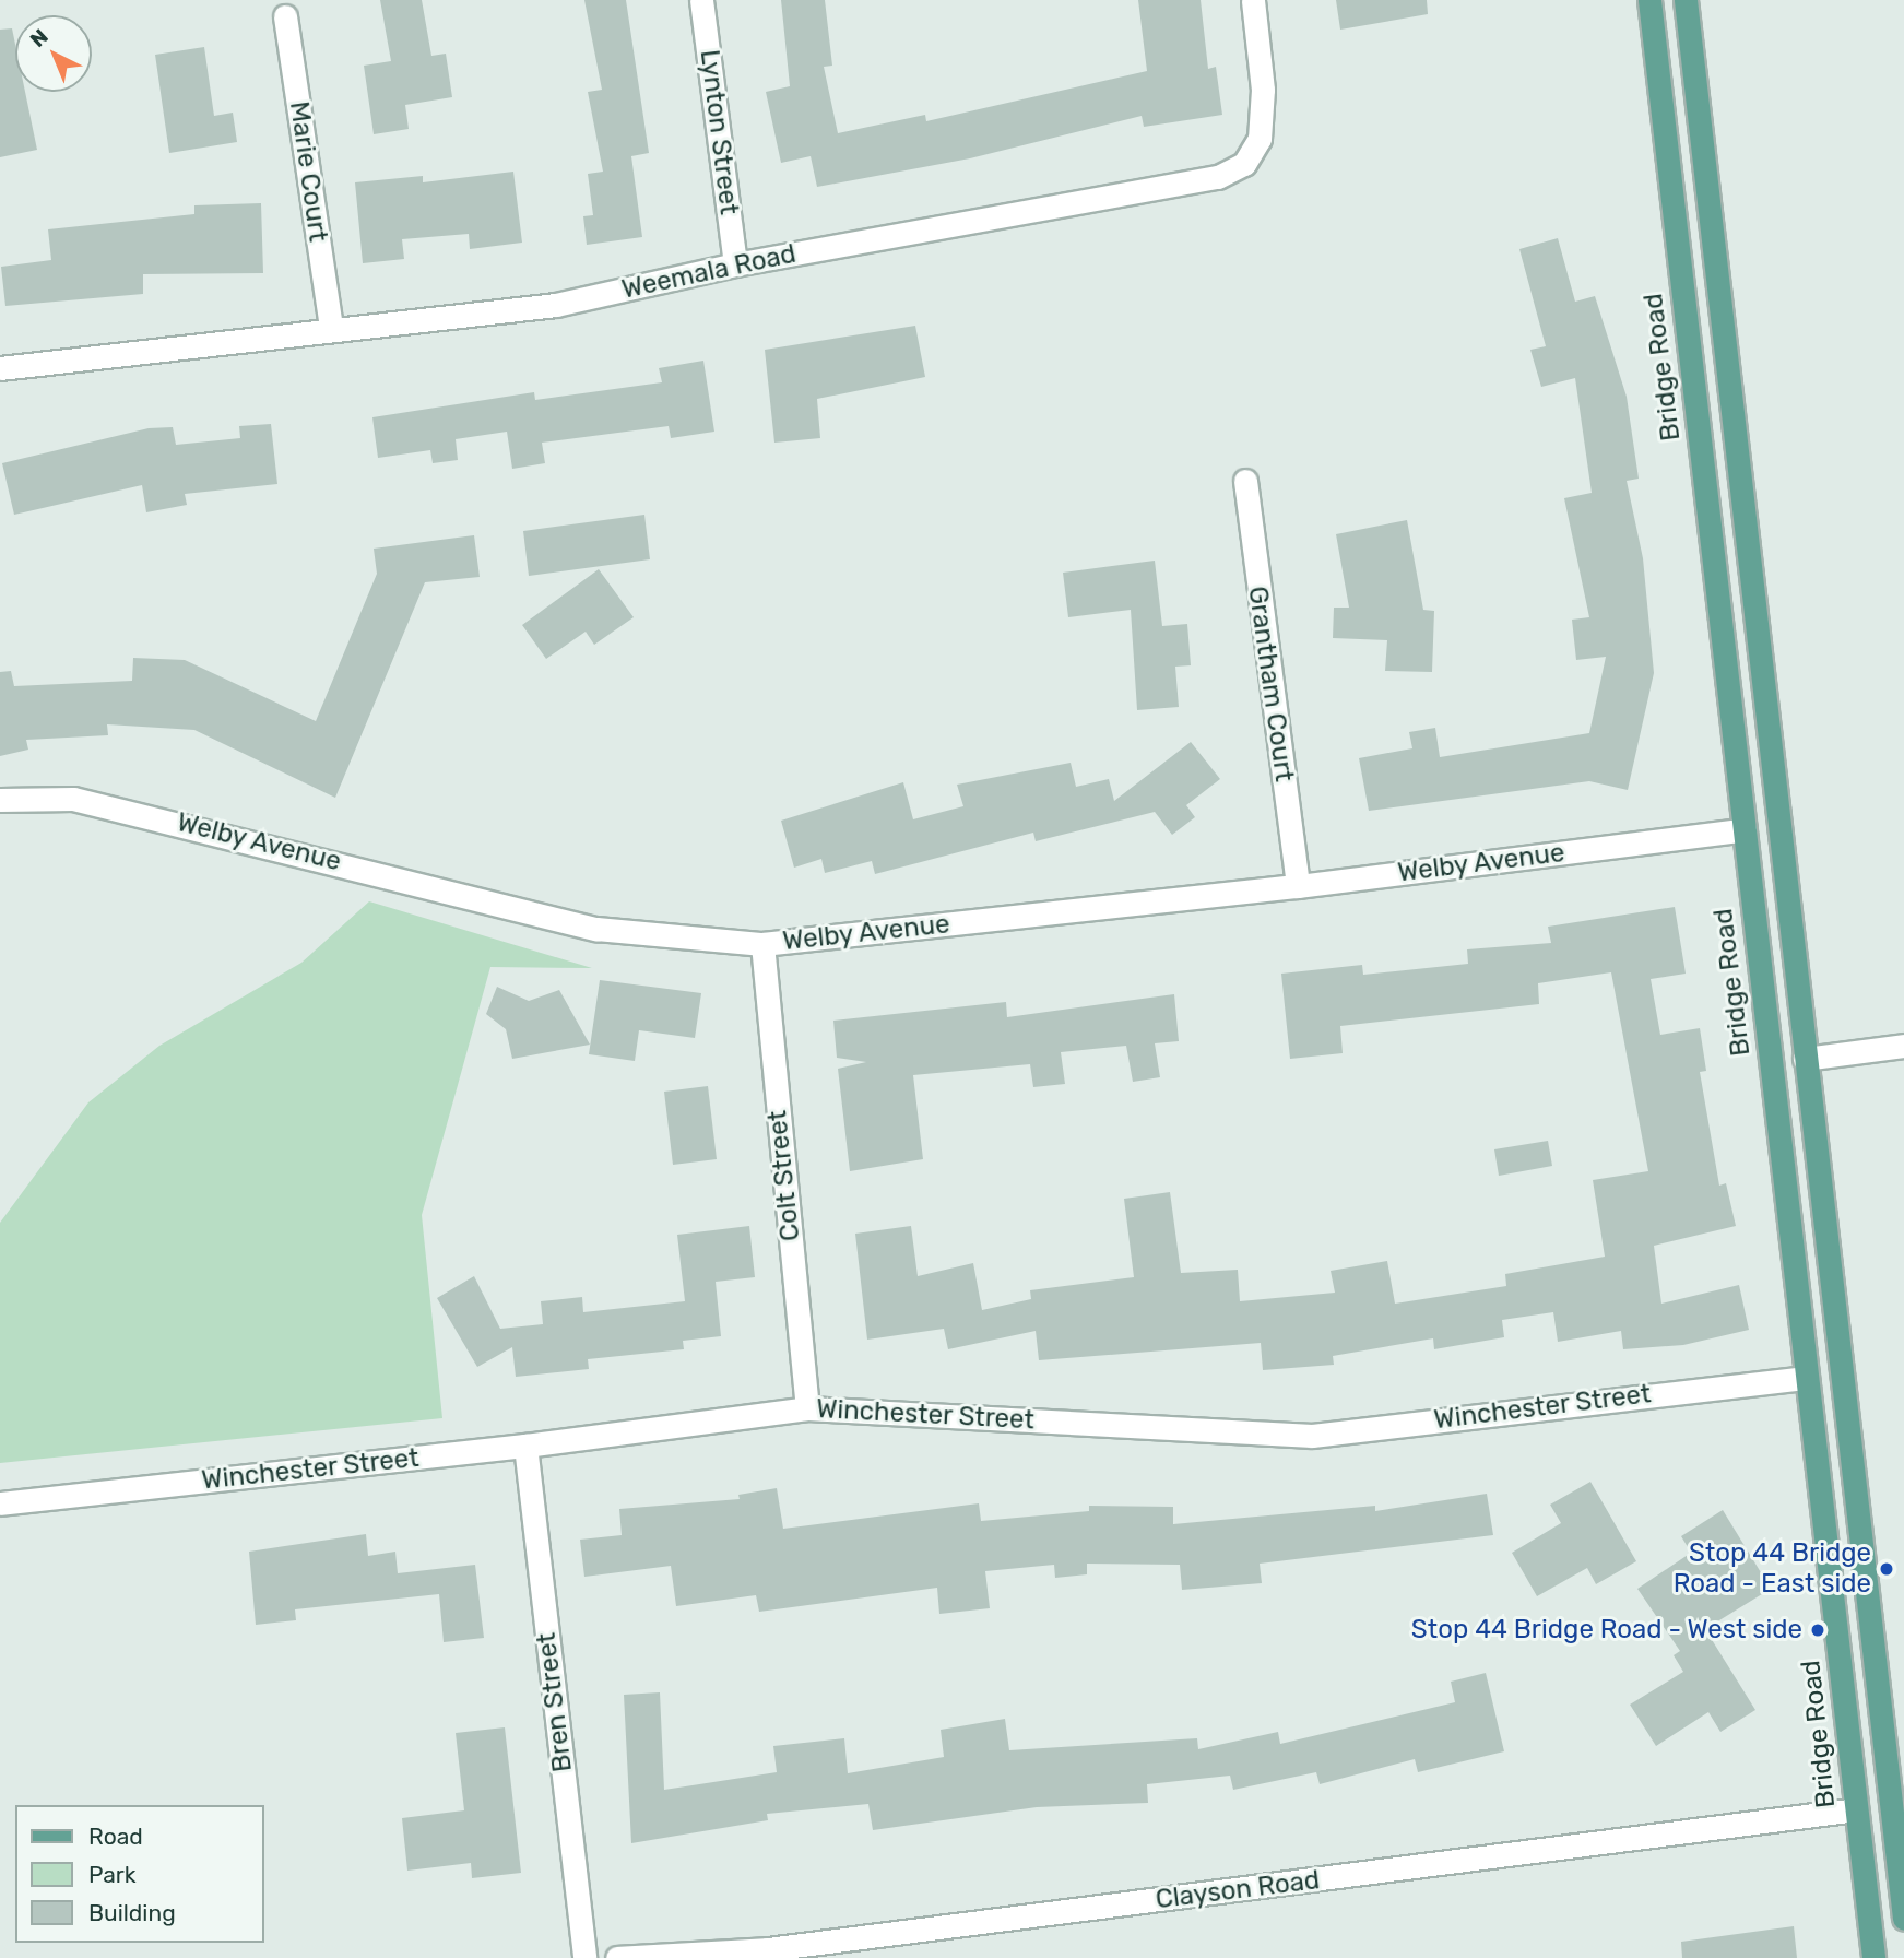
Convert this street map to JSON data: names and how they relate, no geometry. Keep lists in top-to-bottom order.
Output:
{
  "streets": {
    "main road": ["Bridge Road"],
    "street": [
      "Lynton Street",
      "Marie Court",
      "Weemala Road",
      "Grantham Court",
      "Welby Avenue",
      "Colt Street",
      "Winchester Street",
      "Bren Street",
      "Clayson Road"
    ]
  },
  "crossings": [
    ["Lynton Street", "Weemala Road"],
    ["Marie Court", "Weemala Road"],
    ["Bridge Road", "Welby Avenue"],
    ["Bridge Road", "Winchester Street"],
    ["Bridge Road", "Clayson Road"],
    ["Grantham Court", "Welby Avenue"],
    ["Welby Avenue", "Colt Street"],
    ["Colt Street", "Winchester Street"],
    ["Winchester Street", "Bren Street"]
  ],
  "places": ["Stop 44 Bridge Road - East side", "Stop 44 Bridge Road - West side"],
  "legend": ["Road", "Park", "Building"],
  "north": "top left"
}
